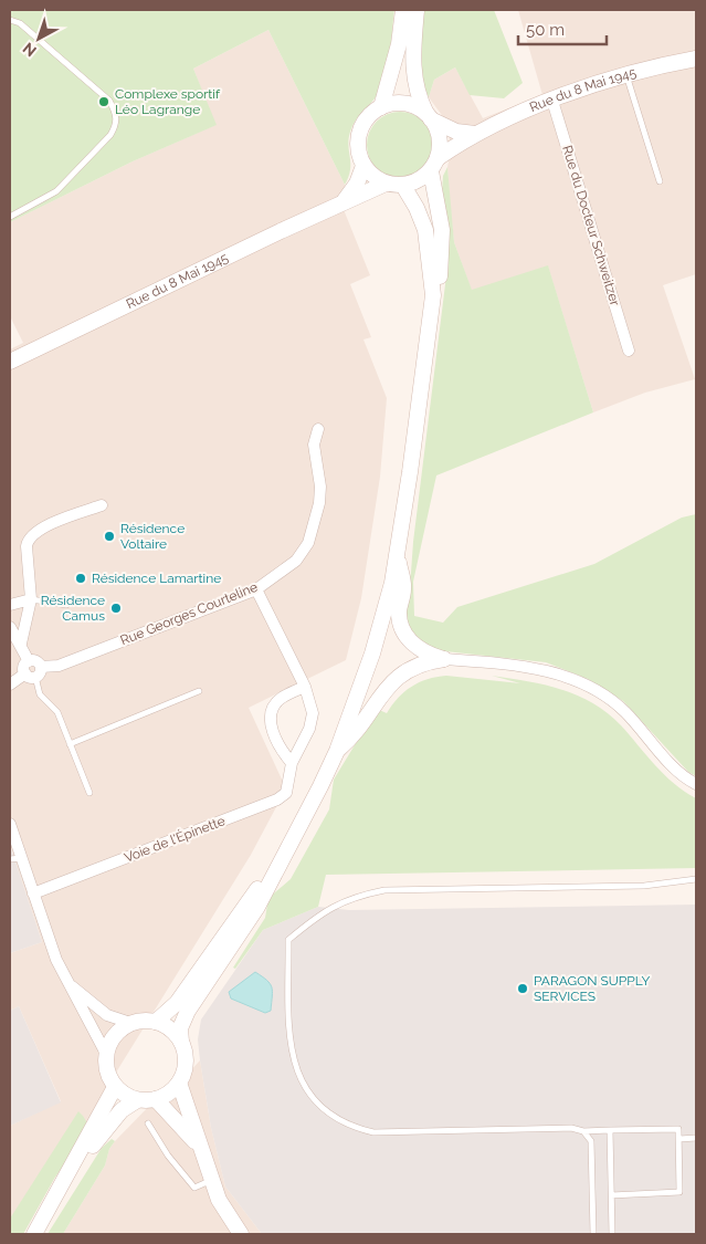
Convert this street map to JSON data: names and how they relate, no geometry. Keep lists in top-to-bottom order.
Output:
{
  "streets": {
    "main road": ["Rue du 8 Mai 1945"],
    "street": ["Rue du Docteur Schweitzer", "Rue Georges Courteline", "Voie de l'Épinette"]
  },
  "crossings": [
    ["Rue du 8 Mai 1945", "Rue du Docteur Schweitzer"],
    ["Rue Georges Courteline", "Voie de l'Épinette"]
  ],
  "places": [
    "Complexe sportif Léo Lagrange",
    "Résidence Voltaire",
    "Résidence Lamartine",
    "Résidence Camus",
    "PARAGON SUPPLY SERVICES"
  ],
  "scale_bar": "50 m",
  "north": "bottom left"
}
